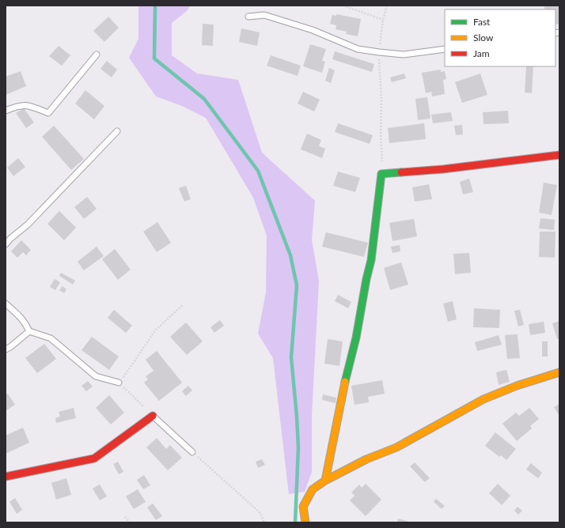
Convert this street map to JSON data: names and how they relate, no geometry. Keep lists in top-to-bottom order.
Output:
{
  "legend": ["Fast", "Slow", "Jam"]
}
